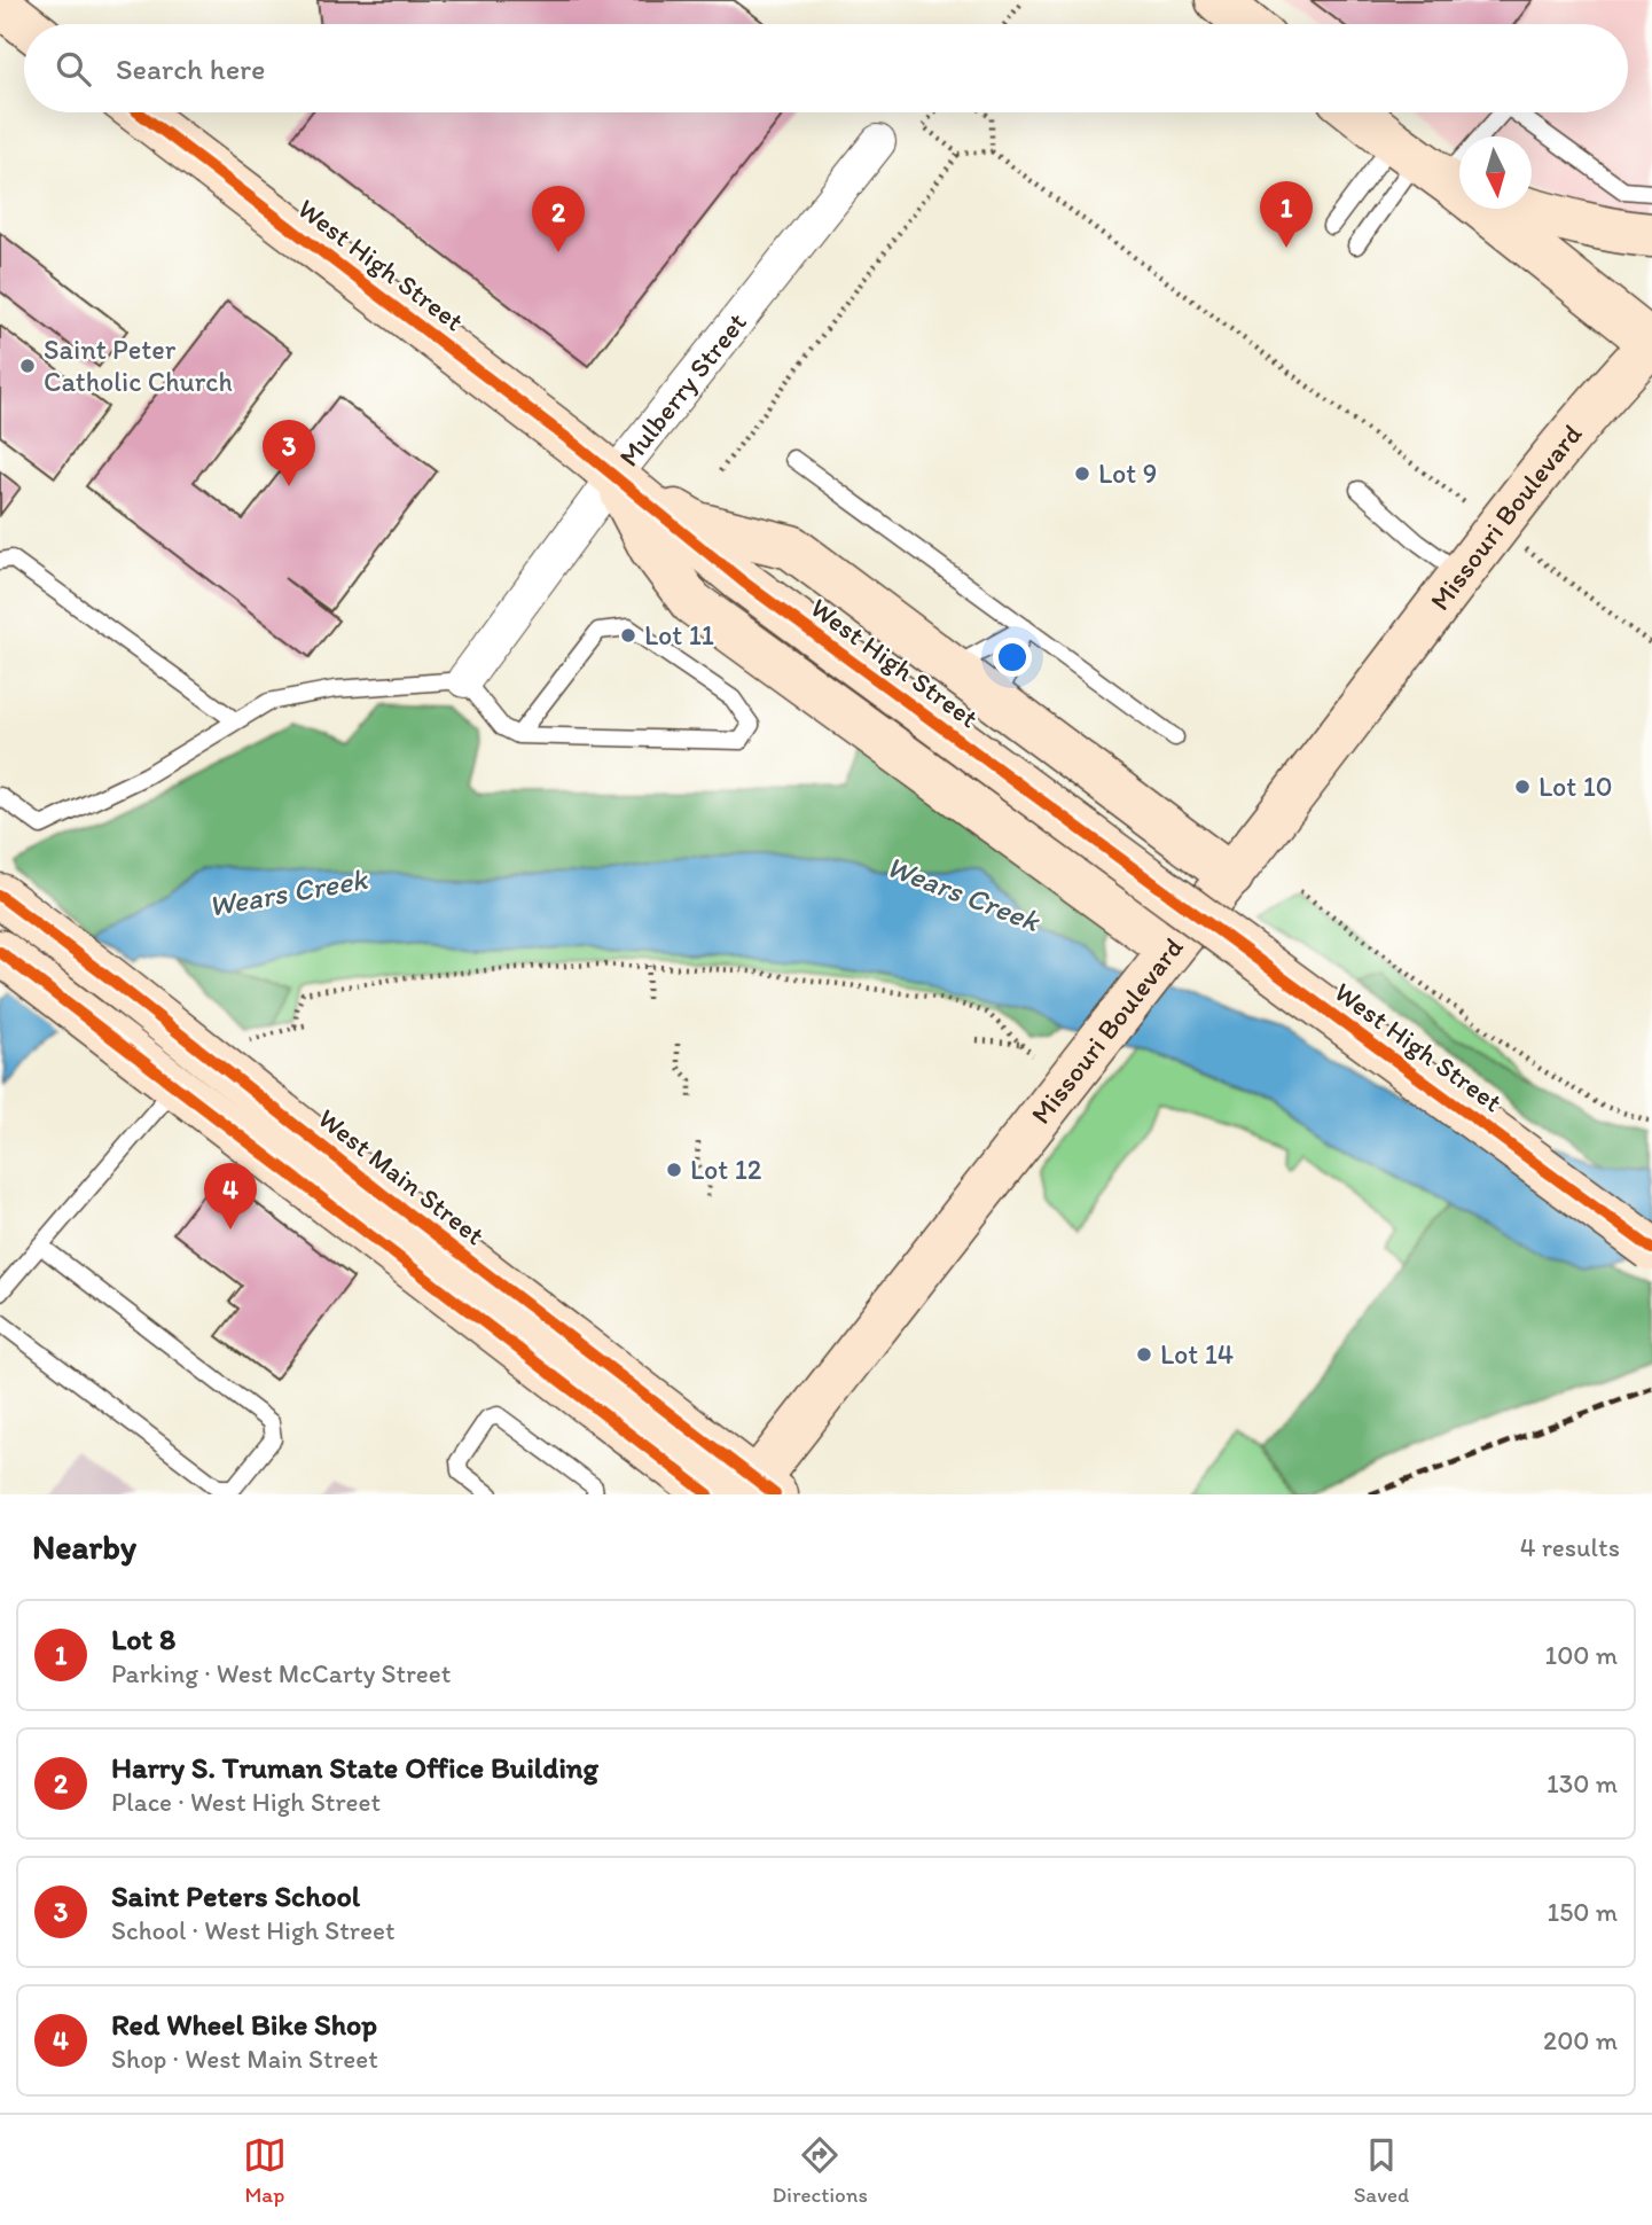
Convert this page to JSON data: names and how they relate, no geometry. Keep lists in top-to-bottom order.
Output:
{
  "streets": {
    "street": [
      "West High Street",
      "Mulberry Street",
      "Missouri Boulevard",
      "West Main Street"
    ]
  },
  "crossings": [
    ["West High Street", "Mulberry Street"],
    ["Missouri Boulevard", "West Main Street"]
  ],
  "water": ["Wears Creek"],
  "places": [
    "Saint Peter Catholic Church",
    "Lot 9",
    "Lot 11",
    "Lot 10",
    "Lot 12",
    "Lot 14"
  ],
  "north": "bottom",
  "page": {
    "search": "Search here",
    "pins": [
      "1",
      "2",
      "3",
      "4"
    ],
    "heading": ["Nearby", "4 results"],
    "list": [
      {
        "mark": "1",
        "name": "Lot 8",
        "note": "Parking · West McCarty Street",
        "value": "100 m"
      },
      {
        "mark": "2",
        "name": "Harry S. Truman State Office Building",
        "note": "Place · West High Street",
        "value": "130 m"
      },
      {
        "mark": "3",
        "name": "Saint Peters School",
        "note": "School · West High Street",
        "value": "150 m"
      },
      {
        "mark": "4",
        "name": "Red Wheel Bike Shop",
        "note": "Shop · West Main Street",
        "value": "200 m"
      }
    ],
    "nav": ["Map", "Directions", "Saved"]
  }
}
